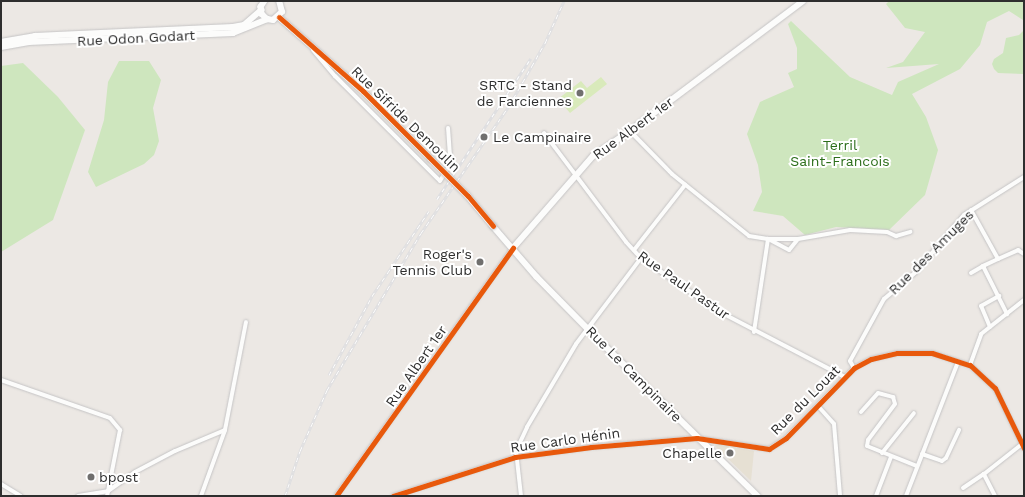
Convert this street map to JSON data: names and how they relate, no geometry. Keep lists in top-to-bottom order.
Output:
{
  "streets": {
    "main road": [
      "Rue Odon Godart",
      "Rue Sifride Demoulin",
      "Rue Albert 1er",
      "Rue Le Campinaire"
    ],
    "street": [
      "Rue des Amuges",
      "Rue Paul Pastur",
      "Rue du Louat",
      "Rue Carlo Hénin"
    ]
  },
  "crossings": [
    ["Rue Sifride Demoulin", "Rue Albert 1er"],
    ["Rue Sifride Demoulin", "Rue Le Campinaire"],
    ["Rue Albert 1er", "Rue Paul Pastur"],
    ["Rue Albert 1er", "Rue Le Campinaire"],
    ["Rue des Amuges", "Rue du Louat"],
    ["Rue Paul Pastur", "Rue du Louat"],
    ["Rue Le Campinaire", "Rue du Louat"],
    ["Rue Le Campinaire", "Rue Carlo Hénin"],
    ["Rue du Louat", "Rue Carlo Hénin"]
  ],
  "parks": ["Terril Saint-Francois"],
  "places": [
    "SRTC - Stand de Farciennes",
    "Le Campinaire",
    "Roger's Tennis Club",
    "Chapelle",
    "bpost"
  ]
}
